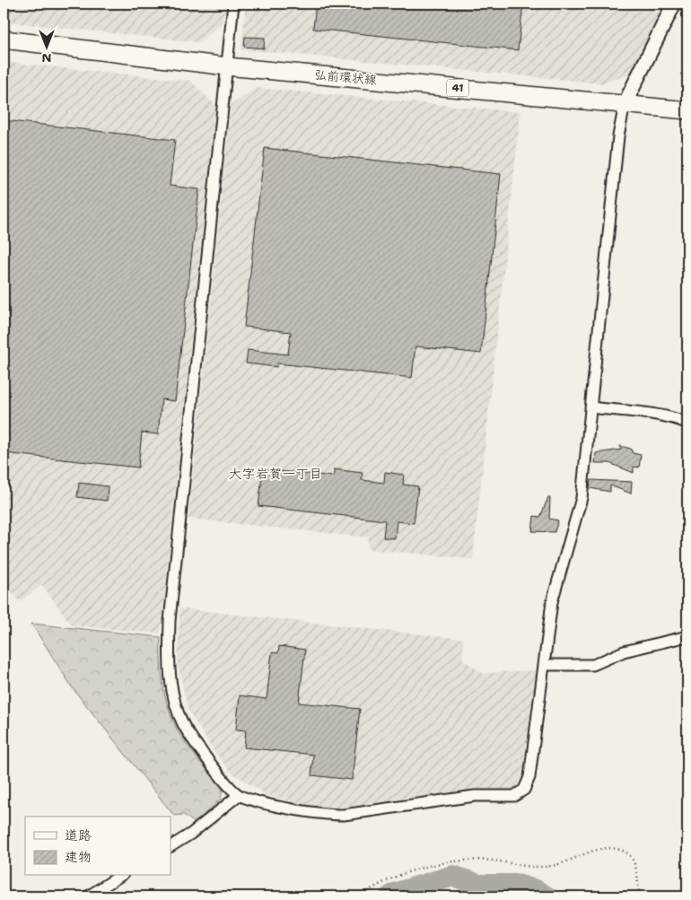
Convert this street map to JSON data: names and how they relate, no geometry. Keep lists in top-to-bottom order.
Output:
{
  "streets": {
    "main road": ["弘前環状線", "41"]
  },
  "districts": ["大字岩賀一丁目"],
  "legend": ["道路", "建物"],
  "north": "bottom"
}
